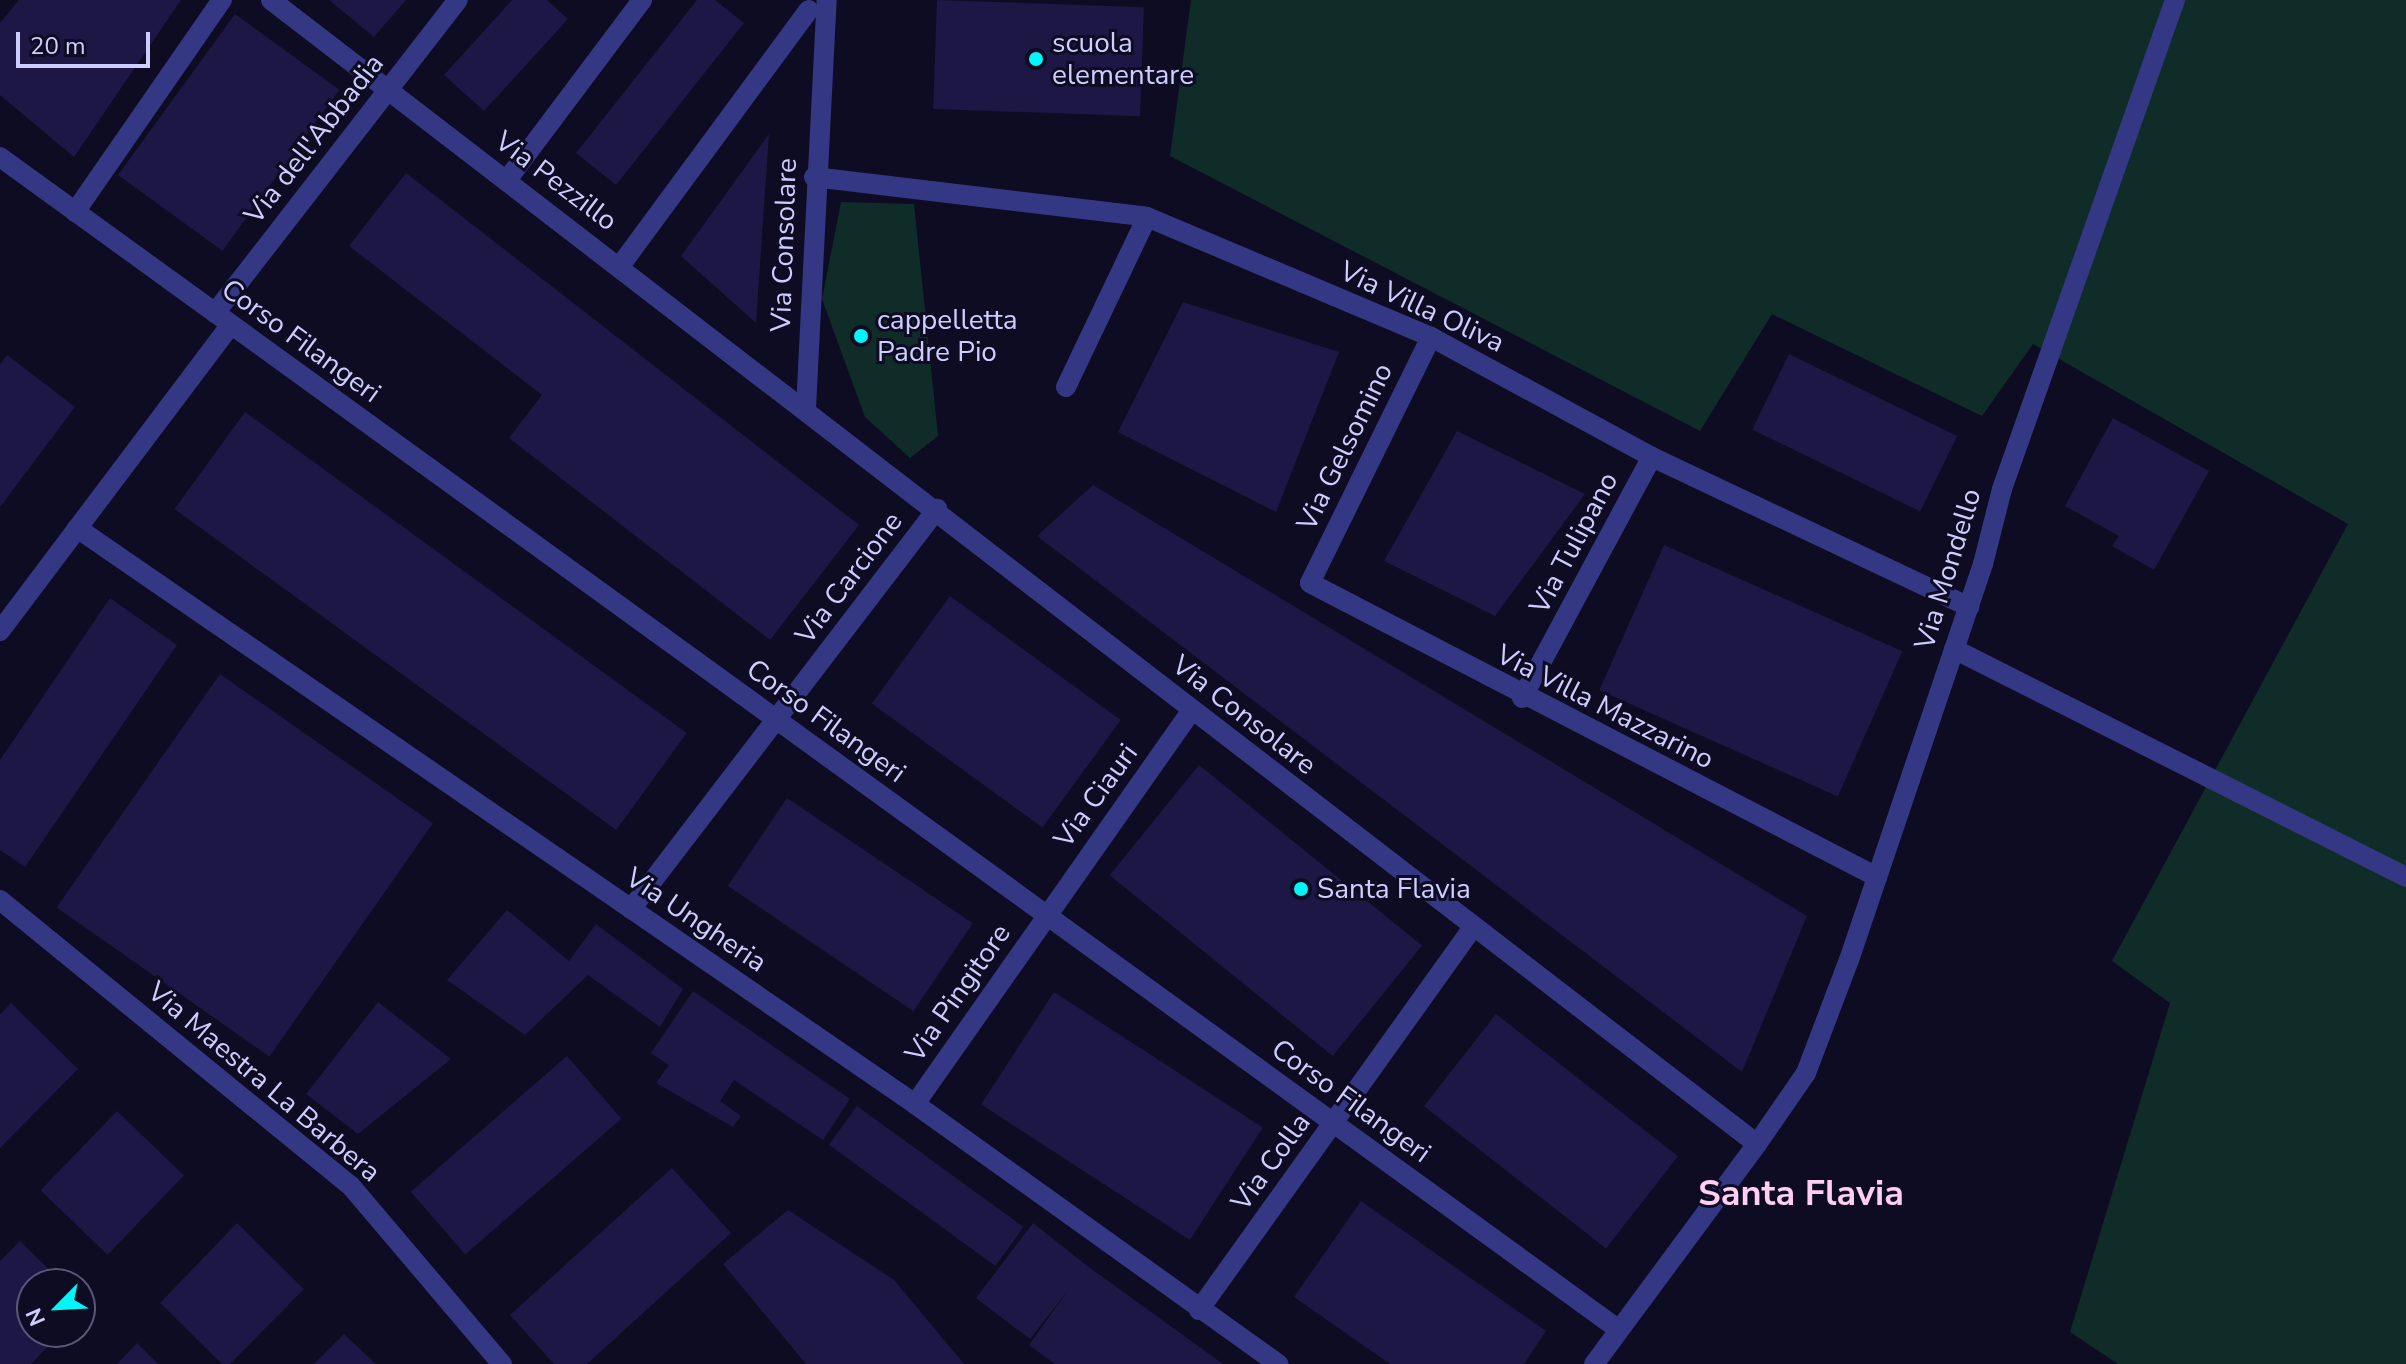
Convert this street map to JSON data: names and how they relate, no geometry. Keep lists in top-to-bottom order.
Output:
{
  "streets": {
    "street": [
      "Via dell'Abbadia",
      "Via Pezzillo",
      "Via Consolare",
      "Via Villa Oliva",
      "Corso Filangeri",
      "Via Gelsomino",
      "Via Tulipano",
      "Via Mondello",
      "Via Carcione",
      "Via Villa Mazzarino",
      "Via Ciauri",
      "Via Ungheria",
      "Via Pingitore",
      "Via Maestra La Barbera",
      "Via Colla"
    ]
  },
  "crossings": [
    ["Via dell'Abbadia", "Via Pezzillo"],
    ["Via dell'Abbadia", "Corso Filangeri"],
    ["Via dell'Abbadia", "Via Ungheria"],
    ["Via Pezzillo", "Via Consolare"],
    ["Via Consolare", "Via Villa Oliva"],
    ["Via Consolare", "Via Mondello"],
    ["Via Consolare", "Via Carcione"],
    ["Via Consolare", "Via Ciauri"],
    ["Via Consolare", "Via Colla"],
    ["Via Villa Oliva", "Via Gelsomino"],
    ["Via Villa Oliva", "Via Tulipano"],
    ["Via Villa Oliva", "Via Mondello"],
    ["Corso Filangeri", "Via Carcione"],
    ["Corso Filangeri", "Via Ciauri"],
    ["Corso Filangeri", "Via Pingitore"],
    ["Corso Filangeri", "Via Colla"],
    ["Via Gelsomino", "Via Villa Mazzarino"],
    ["Via Tulipano", "Via Villa Mazzarino"],
    ["Via Mondello", "Via Villa Mazzarino"],
    ["Via Carcione", "Via Ungheria"],
    ["Via Ciauri", "Via Pingitore"],
    ["Via Ungheria", "Via Pingitore"],
    ["Via Ungheria", "Via Colla"]
  ],
  "districts": ["Santa Flavia"],
  "places": ["scuola elementare", "cappelletta Padre Pio", "Santa Flavia"],
  "scale_bar": "20 m",
  "north": "bottom left"
}
